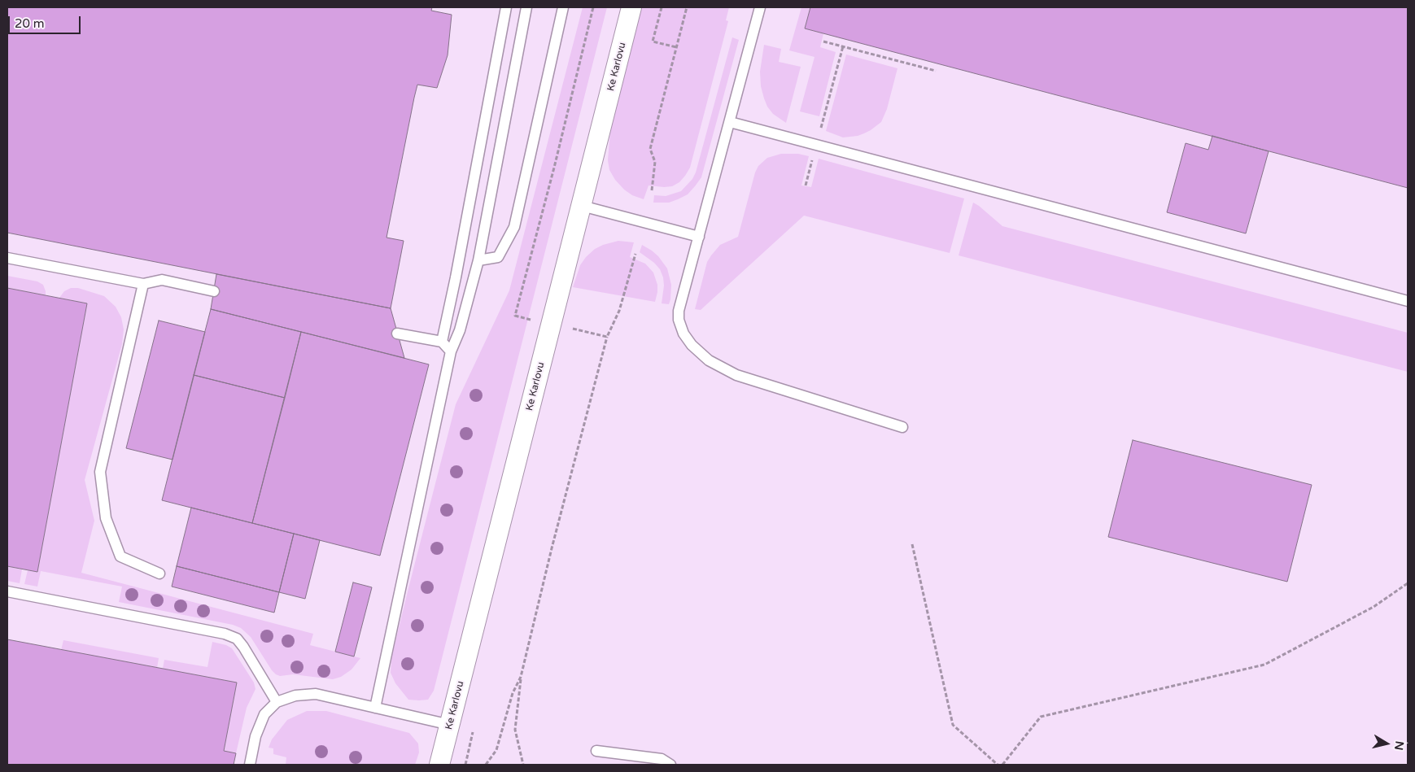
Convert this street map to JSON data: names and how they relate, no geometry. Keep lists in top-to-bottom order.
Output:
{
  "streets": {
    "street": ["Ke Karlovu"]
  },
  "scale_bar": "20 m",
  "north": "right"
}
